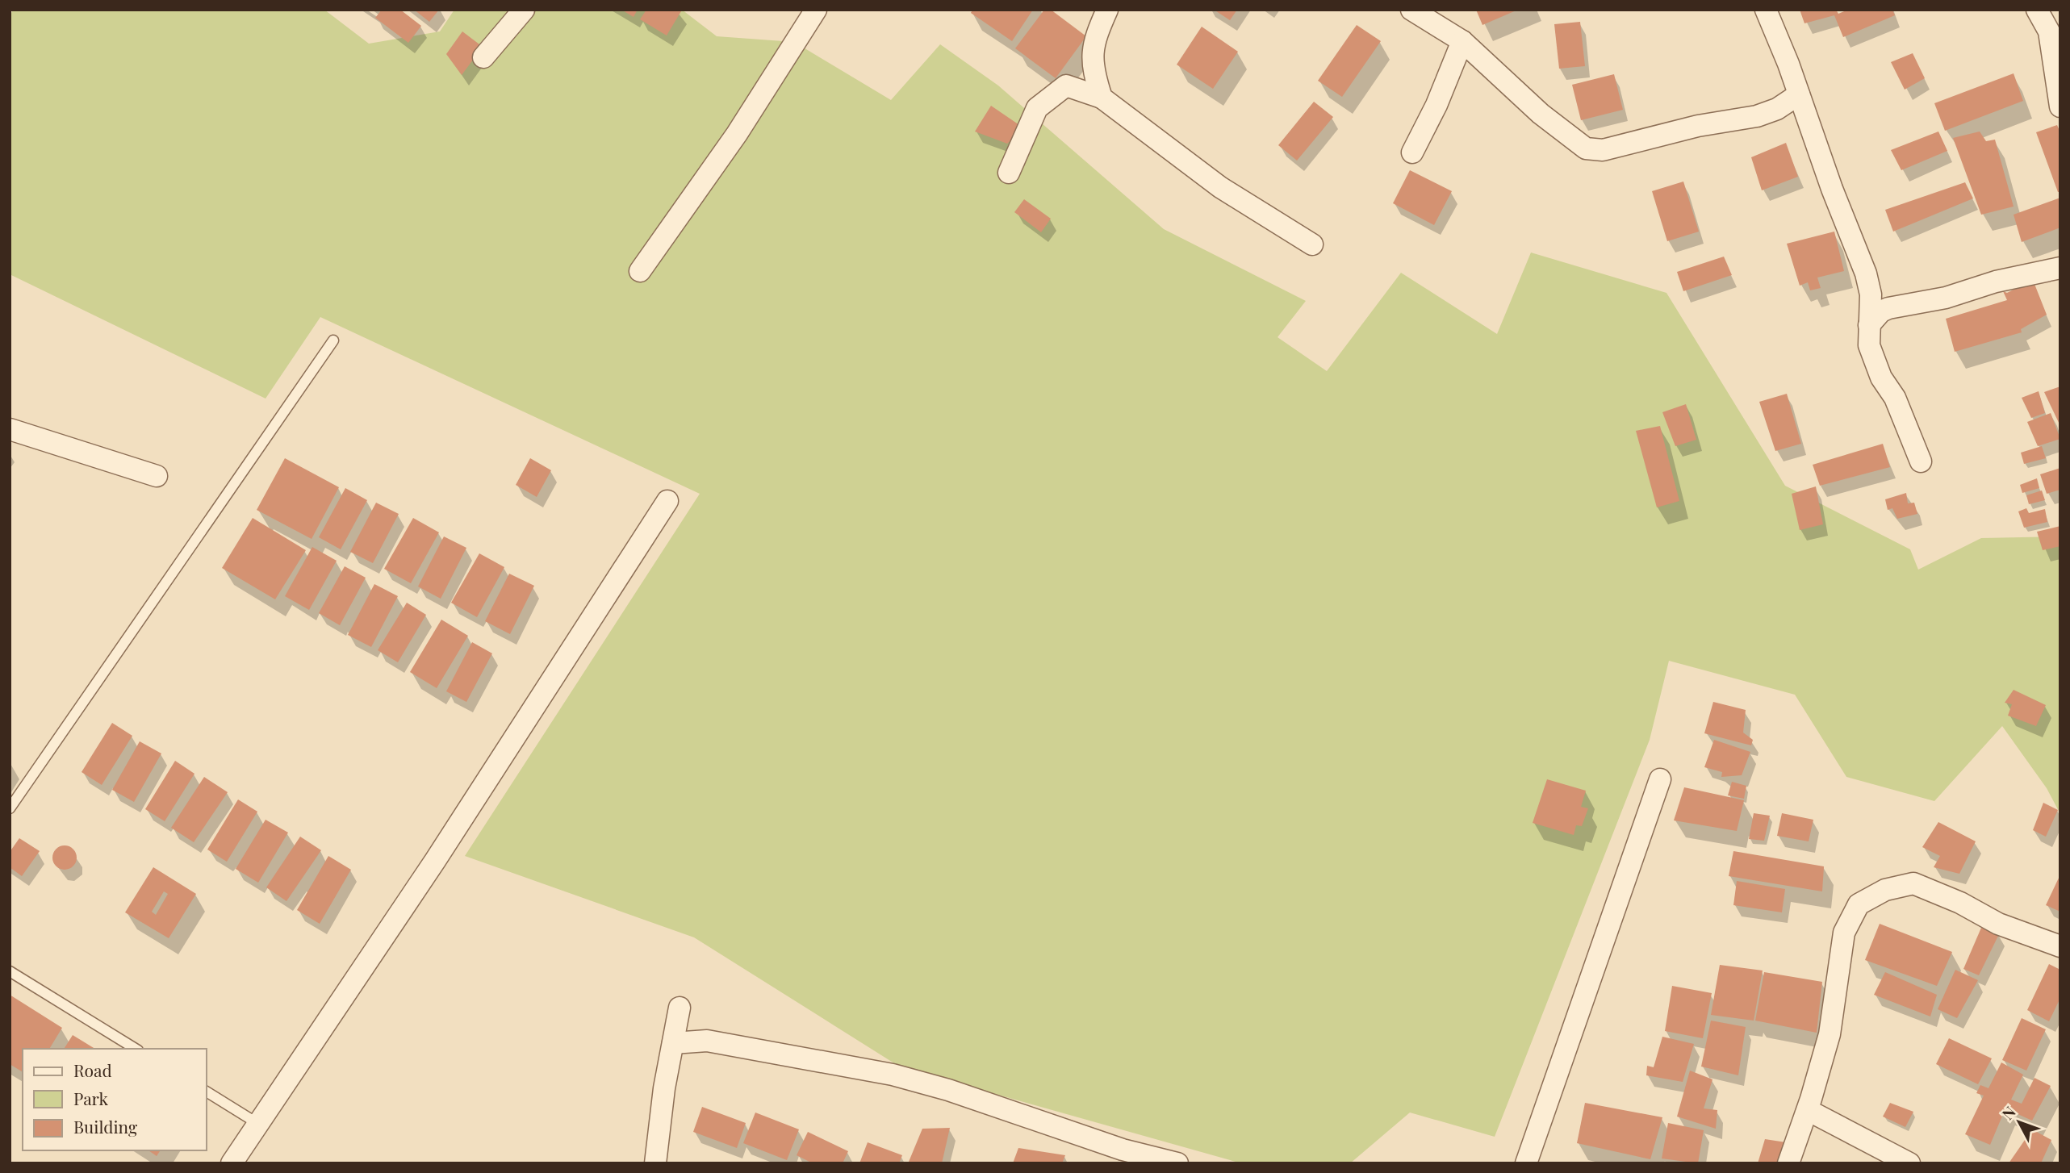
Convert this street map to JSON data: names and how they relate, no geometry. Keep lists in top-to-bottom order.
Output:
{
  "legend": ["Road", "Park", "Building"],
  "north": "top left"
}
